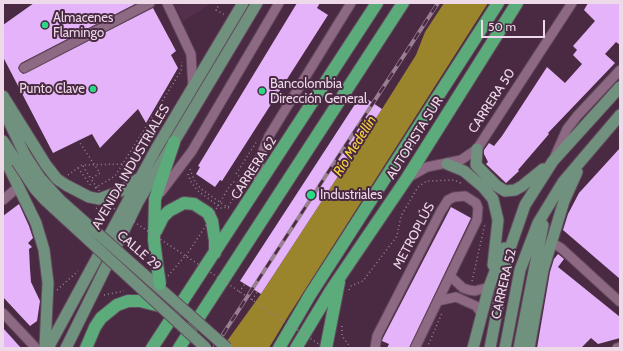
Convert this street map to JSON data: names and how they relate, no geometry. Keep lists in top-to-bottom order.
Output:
{
  "streets": {
    "highway": ["AUTOPISTA SUR", "CARRERA 62"],
    "main road": ["AVENIDA INDUSTRIALES", "CALLE 29", "CARRERA 52"],
    "street": ["CARRERA 50", "METROPLÚS"]
  },
  "crossings": [
    ["CARRERA 50", "AUTOPISTA SUR"]
  ],
  "water": ["Río Medellín"],
  "places": [
    "Almacenes Flamingo",
    "Punto Clave",
    "Bancolombia Dirección General",
    "Industriales"
  ],
  "scale_bar": "50 m"
}
